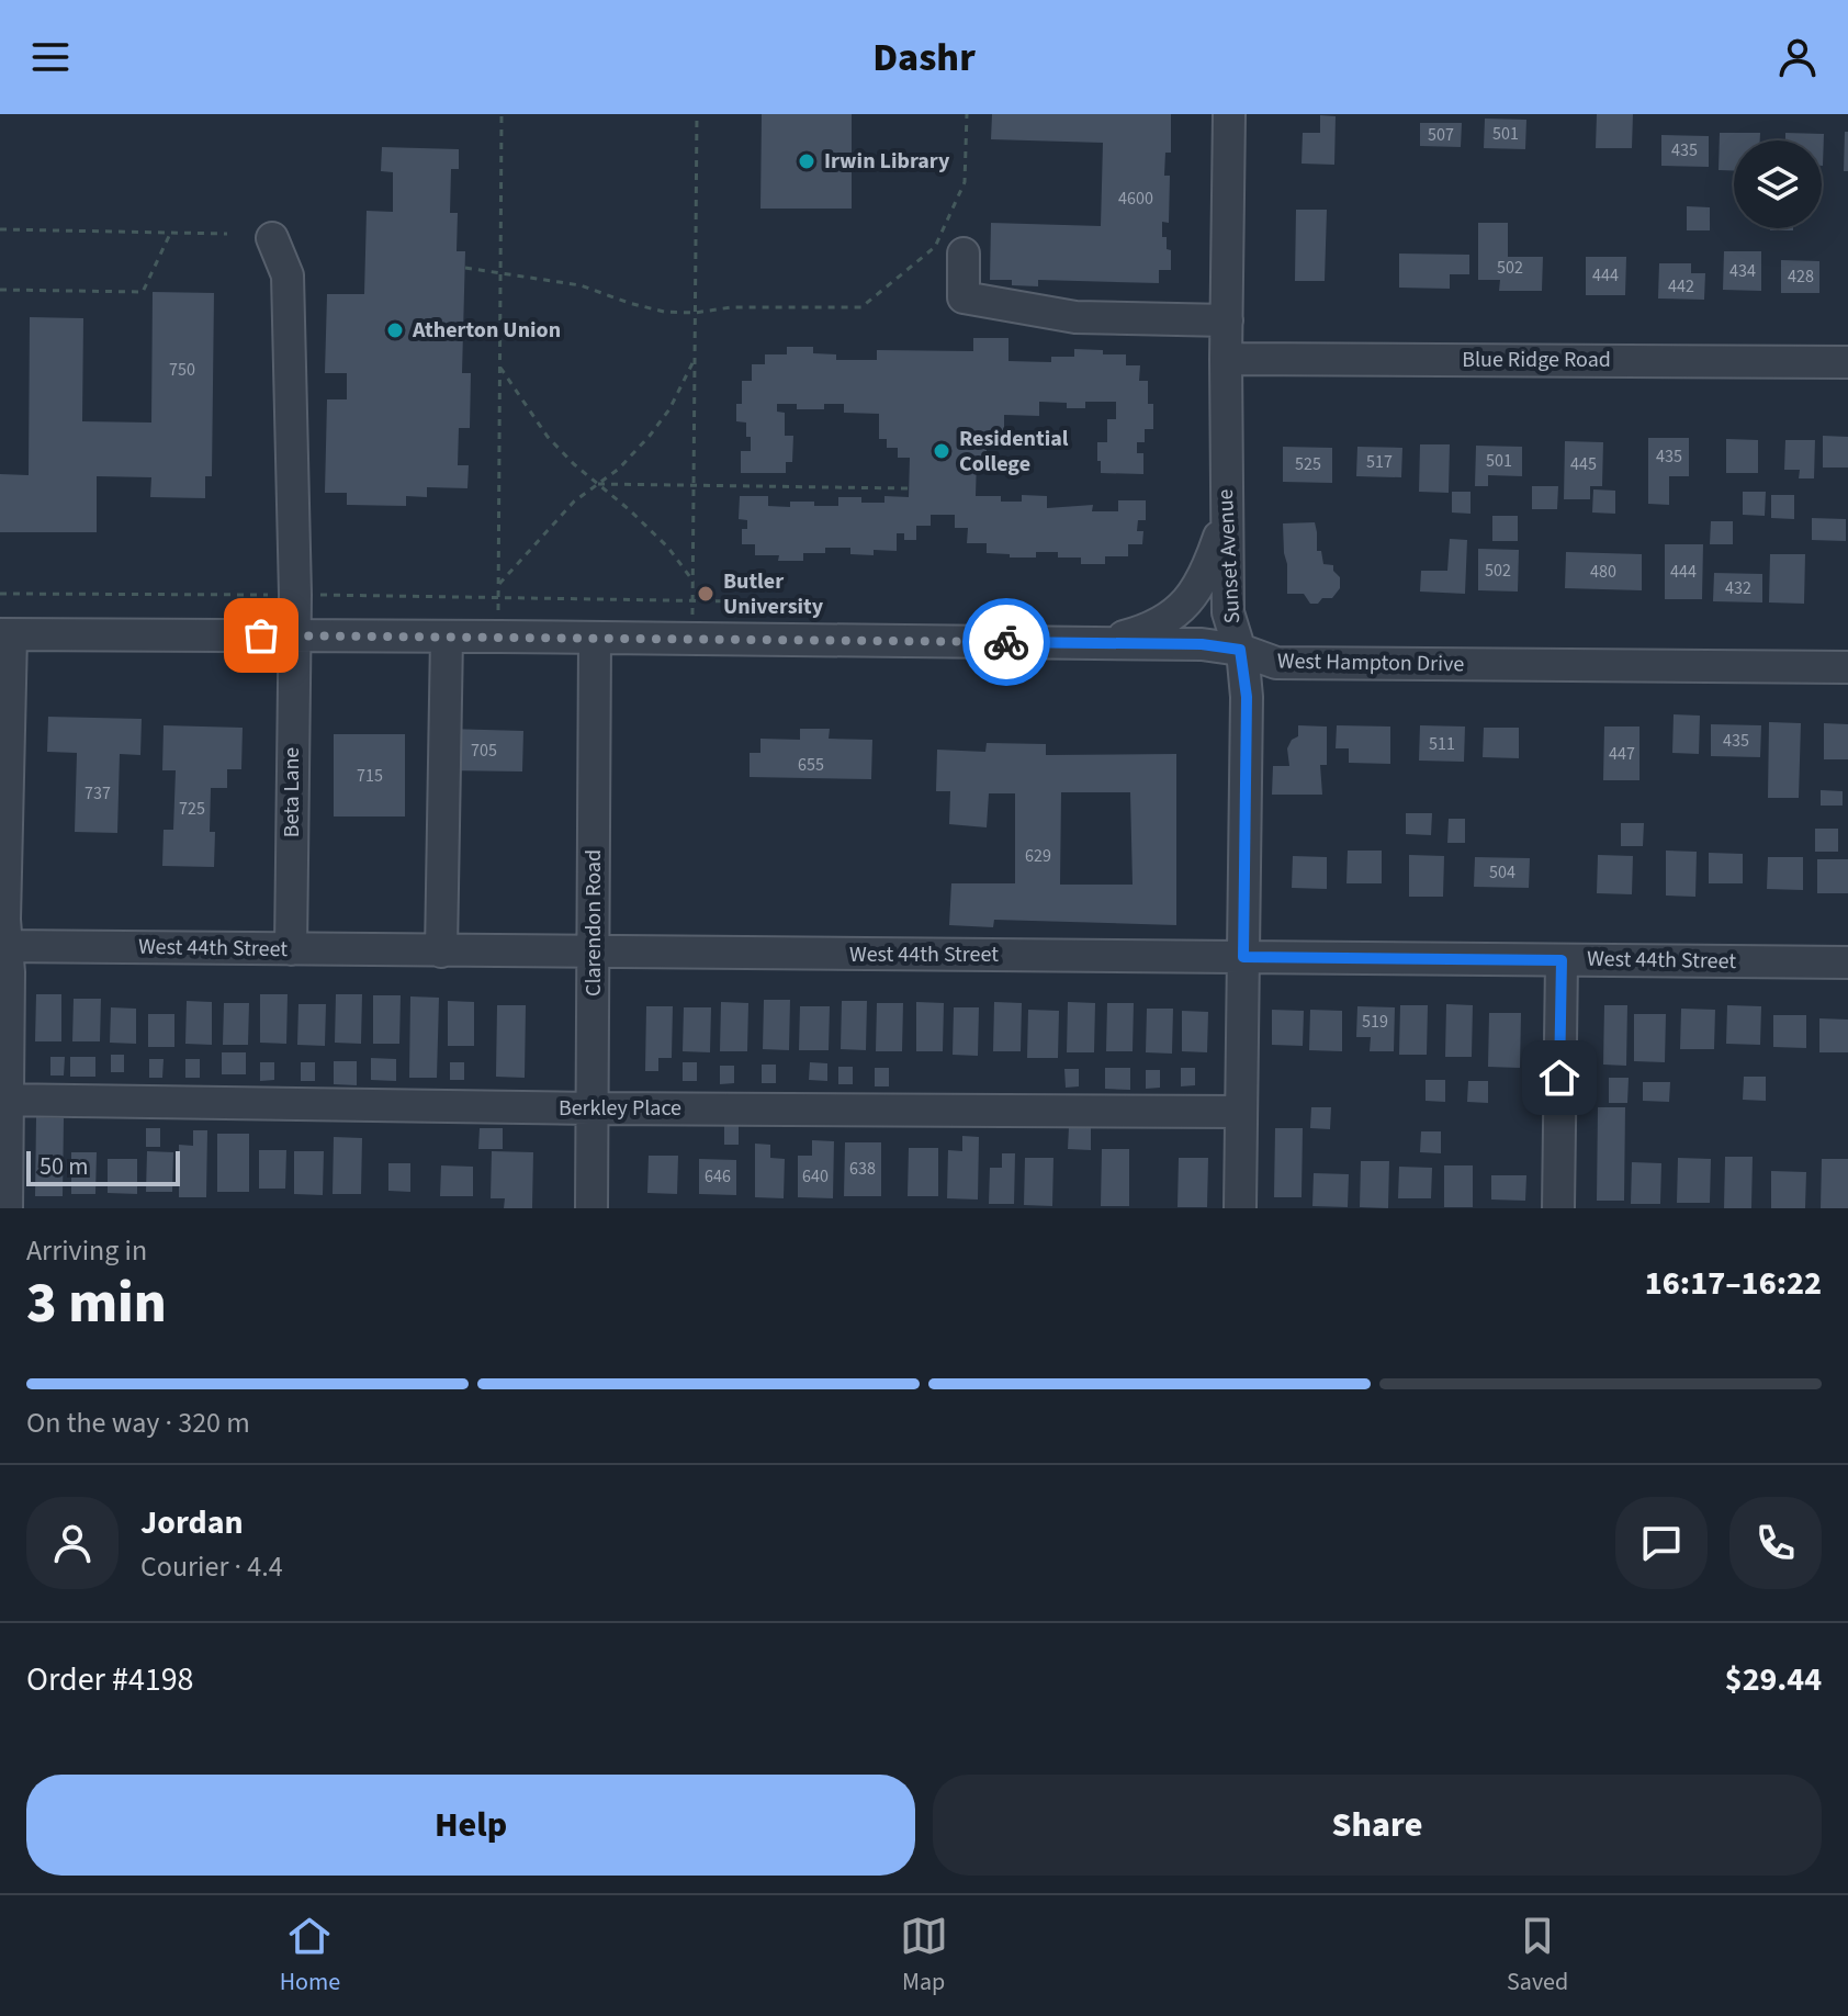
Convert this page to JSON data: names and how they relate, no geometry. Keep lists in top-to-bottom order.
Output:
{
  "streets": {
    "street": [
      "Blue Ridge Road",
      "Sunset Avenue",
      "West Hampton Drive",
      "Beta Lane",
      "Clarendon Road",
      "West 44th Street",
      "Berkley Place"
    ]
  },
  "crossings": [
    ["Blue Ridge Road", "Sunset Avenue"],
    ["Sunset Avenue", "West Hampton Drive"],
    ["Sunset Avenue", "West 44th Street"],
    ["Sunset Avenue", "Berkley Place"],
    ["West Hampton Drive", "Beta Lane"],
    ["West Hampton Drive", "Clarendon Road"],
    ["Beta Lane", "West 44th Street"],
    ["Clarendon Road", "West 44th Street"],
    ["Clarendon Road", "Berkley Place"]
  ],
  "places": [
    "Irwin Library",
    "Atherton Union",
    "Residential College",
    "Butler University"
  ],
  "house_numbers": [
    "501",
    "507",
    "435",
    "4600",
    "502",
    "434",
    "444",
    "428",
    "442",
    "750",
    "435",
    "501",
    "517",
    "525",
    "445",
    "502",
    "480",
    "444",
    "432",
    "435",
    "511",
    "705",
    "447",
    "655",
    "715",
    "737",
    "725",
    "629",
    "504",
    "519",
    "638",
    "646",
    "640"
  ],
  "scale_bar": "50 m",
  "page": {
    "header": "Dashr",
    "scale": "50 m",
    "heading": ["3 min", "Arriving in", "16:17–16:22"],
    "panel": [
      "Jordan",
      "Courier · 4.4",
      "Order #4198",
      "$29.44"
    ],
    "bar": "On the way · 320 m",
    "buttons": ["Help", "Share"],
    "tabs": ["Home", "Map", "Saved"]
  }
}
